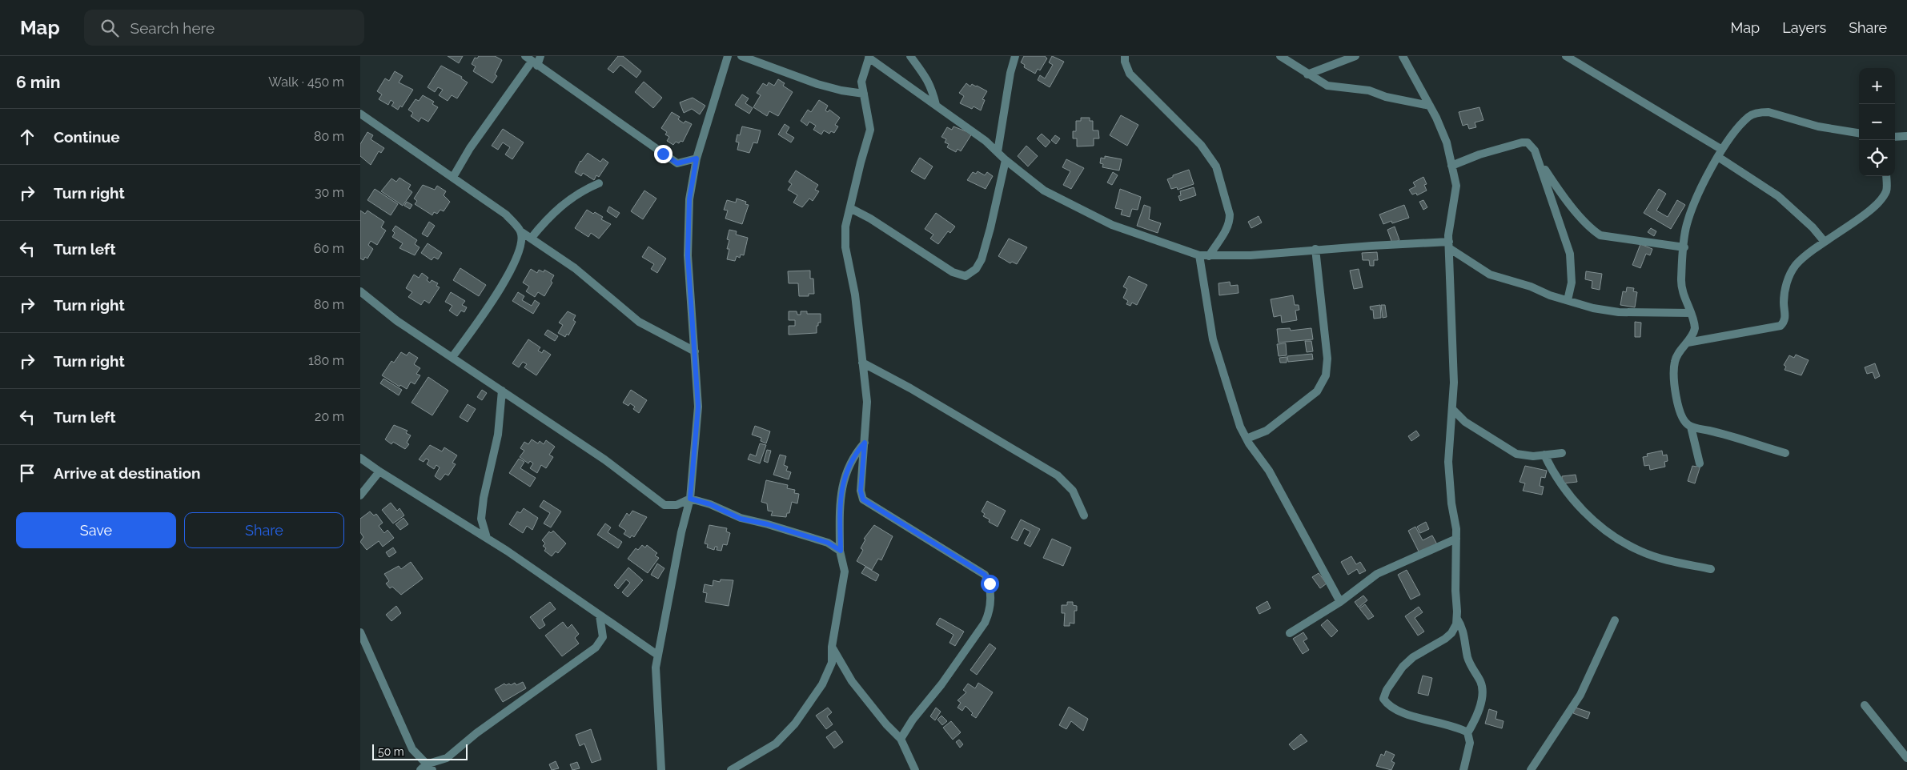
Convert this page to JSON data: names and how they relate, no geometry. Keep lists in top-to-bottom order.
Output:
{
  "scale_bar": "50 m",
  "page": {
    "header": "Map",
    "search": "Search here",
    "nav": ["Map", "Layers", "Share"],
    "heading": ["6 min", "Walk · 450 m"],
    "map_buttons": ["+", "−"],
    "list": [
      ["Continue", "80 m"],
      ["Turn right", "30 m"],
      ["Turn left", "60 m"],
      ["Turn right", "80 m"],
      ["Turn right", "180 m"],
      ["Turn left", "20 m"],
      "Arrive at destination"
    ],
    "buttons": ["Save", "Share"],
    "scale": "50 m"
  }
}
